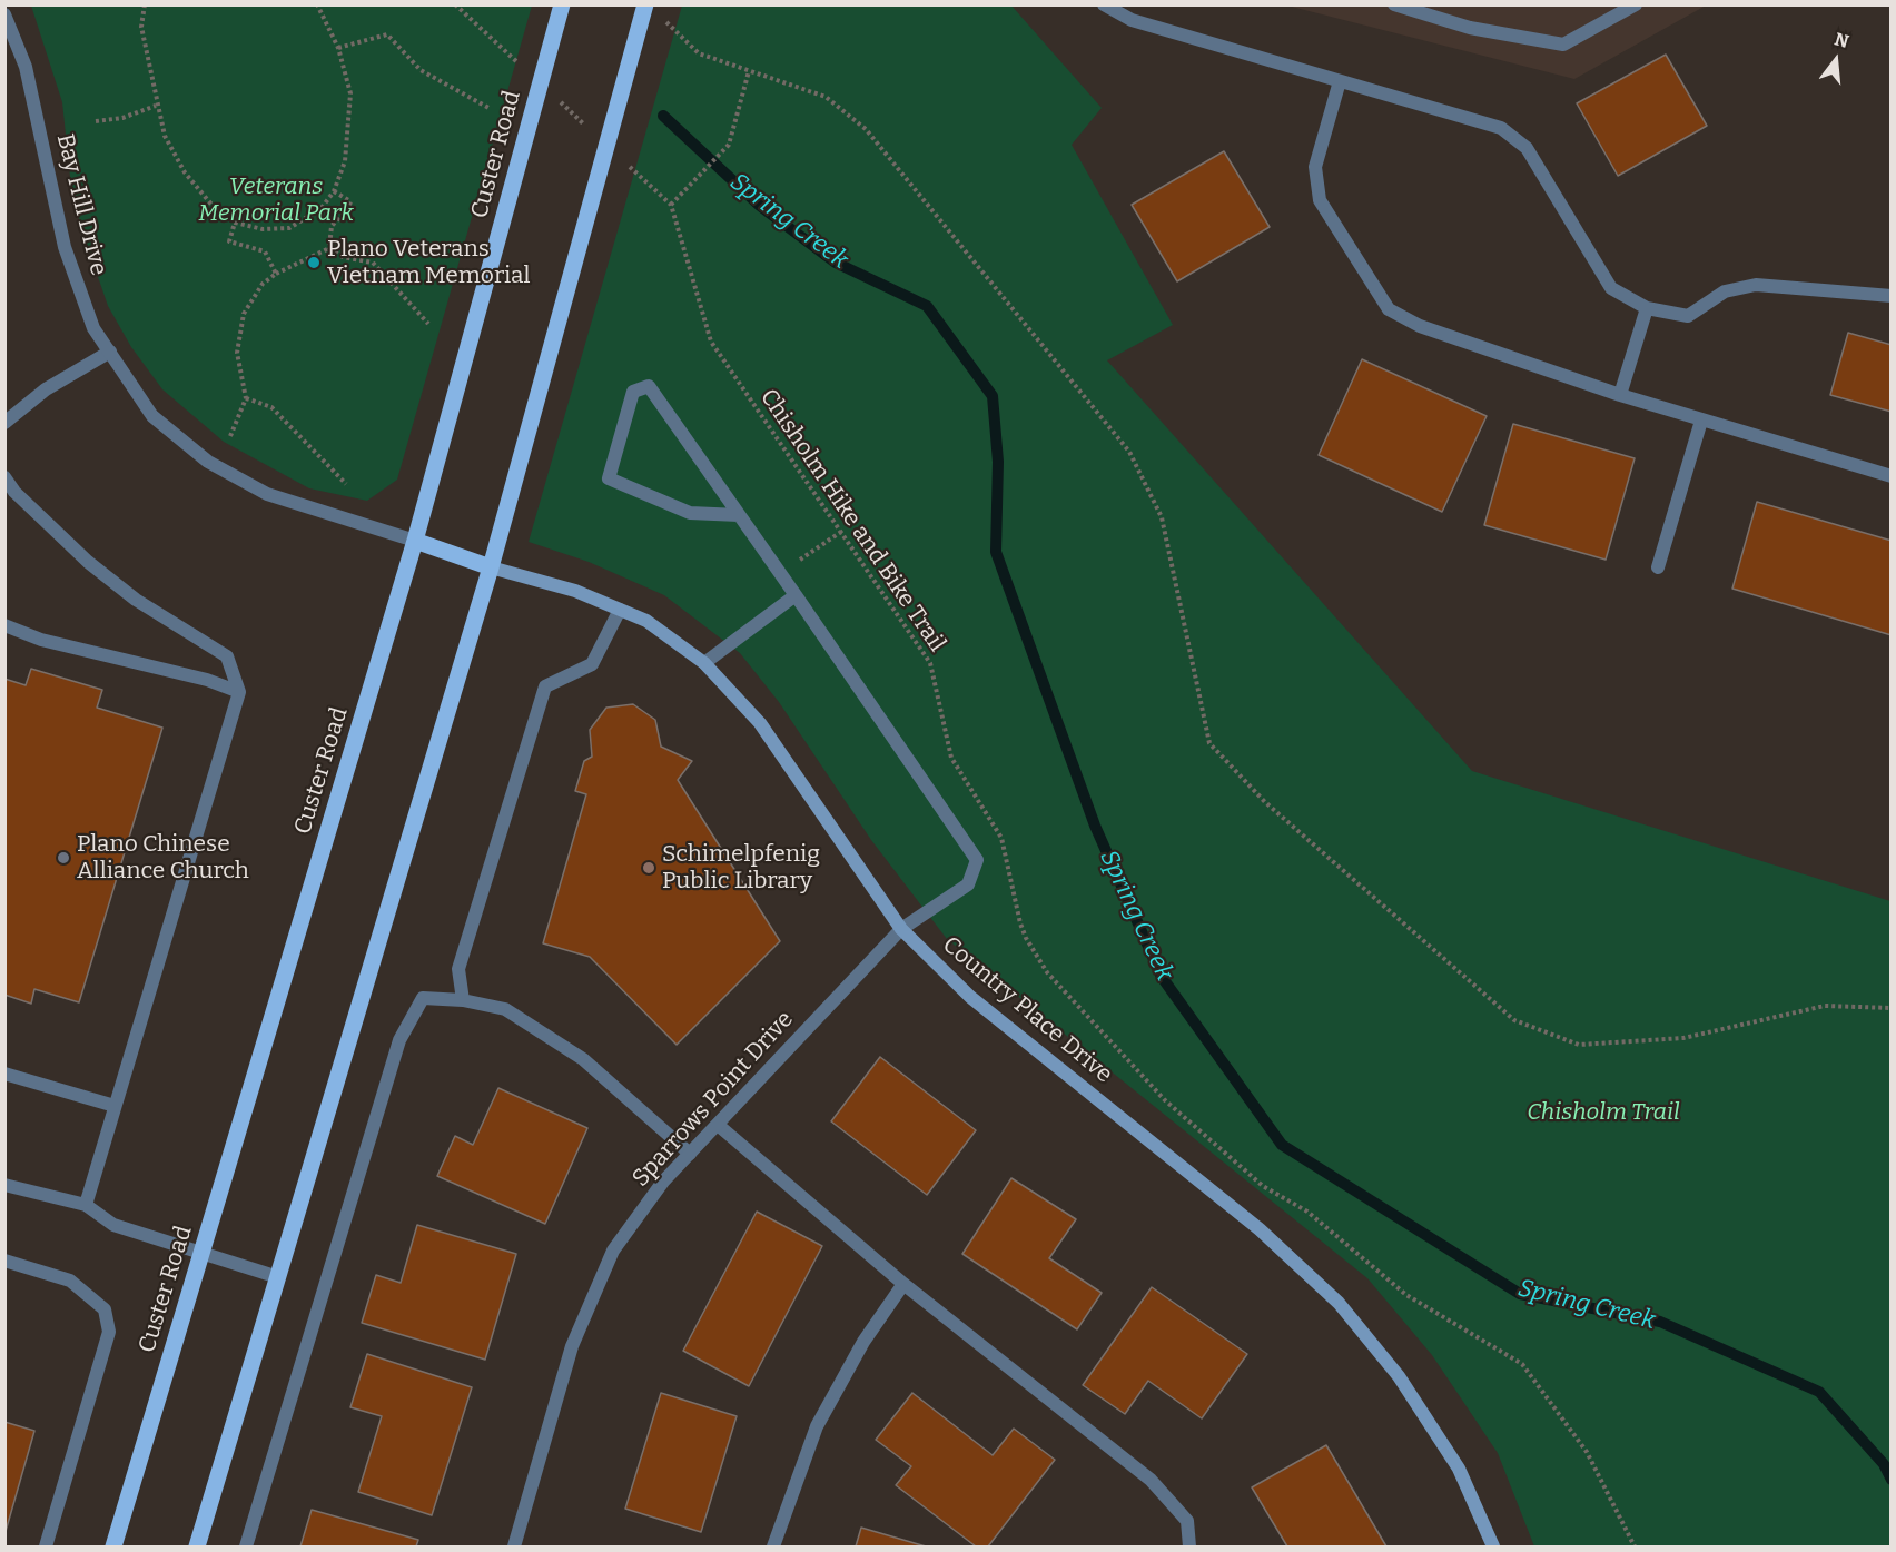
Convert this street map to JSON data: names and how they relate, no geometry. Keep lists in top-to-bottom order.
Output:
{
  "streets": {
    "main road": ["Custer Road"],
    "street": ["Bay Hill Drive", "Country Place Drive", "Sparrows Point Drive"],
    "path": ["Chisholm Hike and Bike Trail"]
  },
  "crossings": [
    ["Custer Road", "Bay Hill Drive"],
    ["Country Place Drive", "Sparrows Point Drive"]
  ],
  "water": ["Spring Creek"],
  "parks": ["Veterans Memorial Park", "Chisholm Trail"],
  "places": ["Plano Veterans Vietnam Memorial", "Plano Chinese Alliance Church", "Schimelpfenig Public Library"],
  "north": "top"
}
